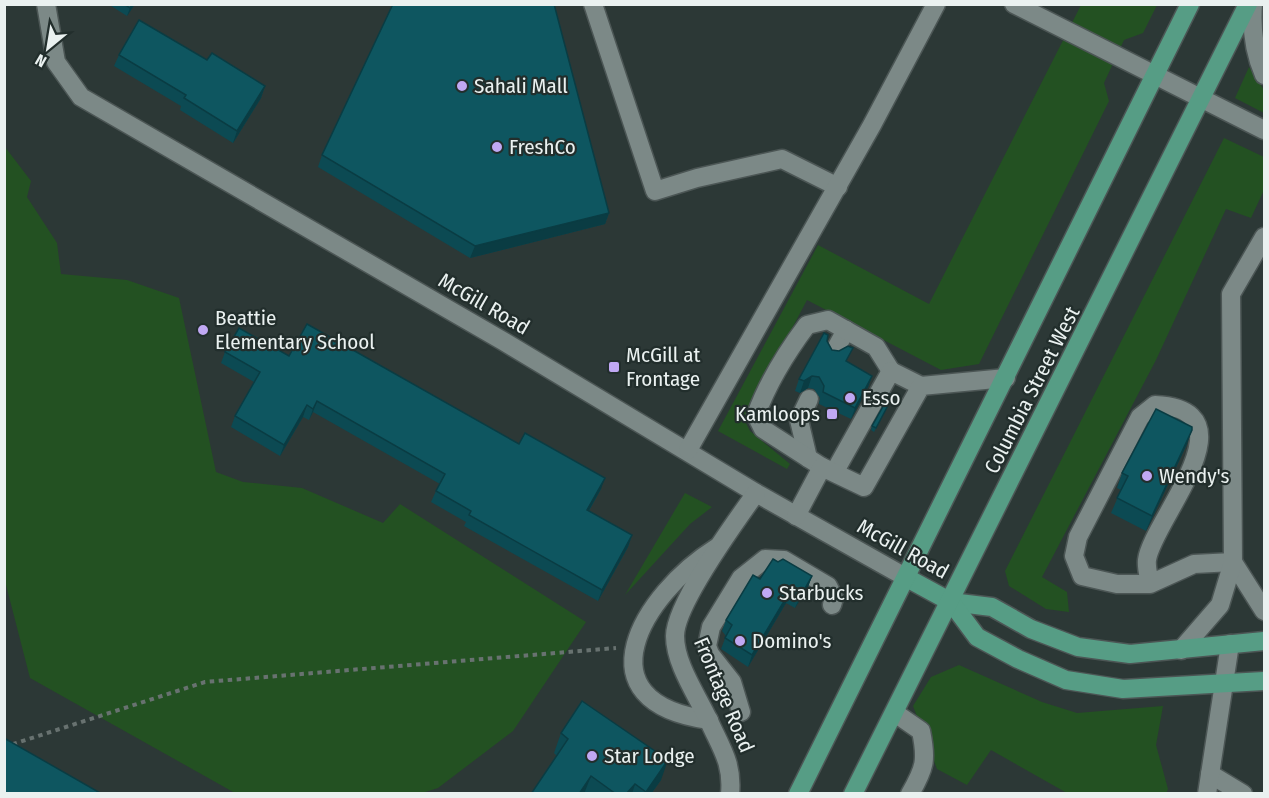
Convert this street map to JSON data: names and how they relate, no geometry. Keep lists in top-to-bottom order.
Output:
{
  "streets": {
    "main road": ["McGill Road", "Columbia Street West"],
    "street": ["Frontage Road"]
  },
  "crossings": [
    ["McGill Road", "Columbia Street West"],
    ["McGill Road", "Frontage Road"]
  ],
  "places": {
    "other": [
      "Sahali Mall",
      "FreshCo",
      "Beattie Elementary School",
      "Esso",
      "Wendy's",
      "Starbucks",
      "Domino's",
      "Star Lodge"
    ],
    "transit": ["McGill at Frontage", "Kamloops"]
  },
  "north": "bottom left"
}
